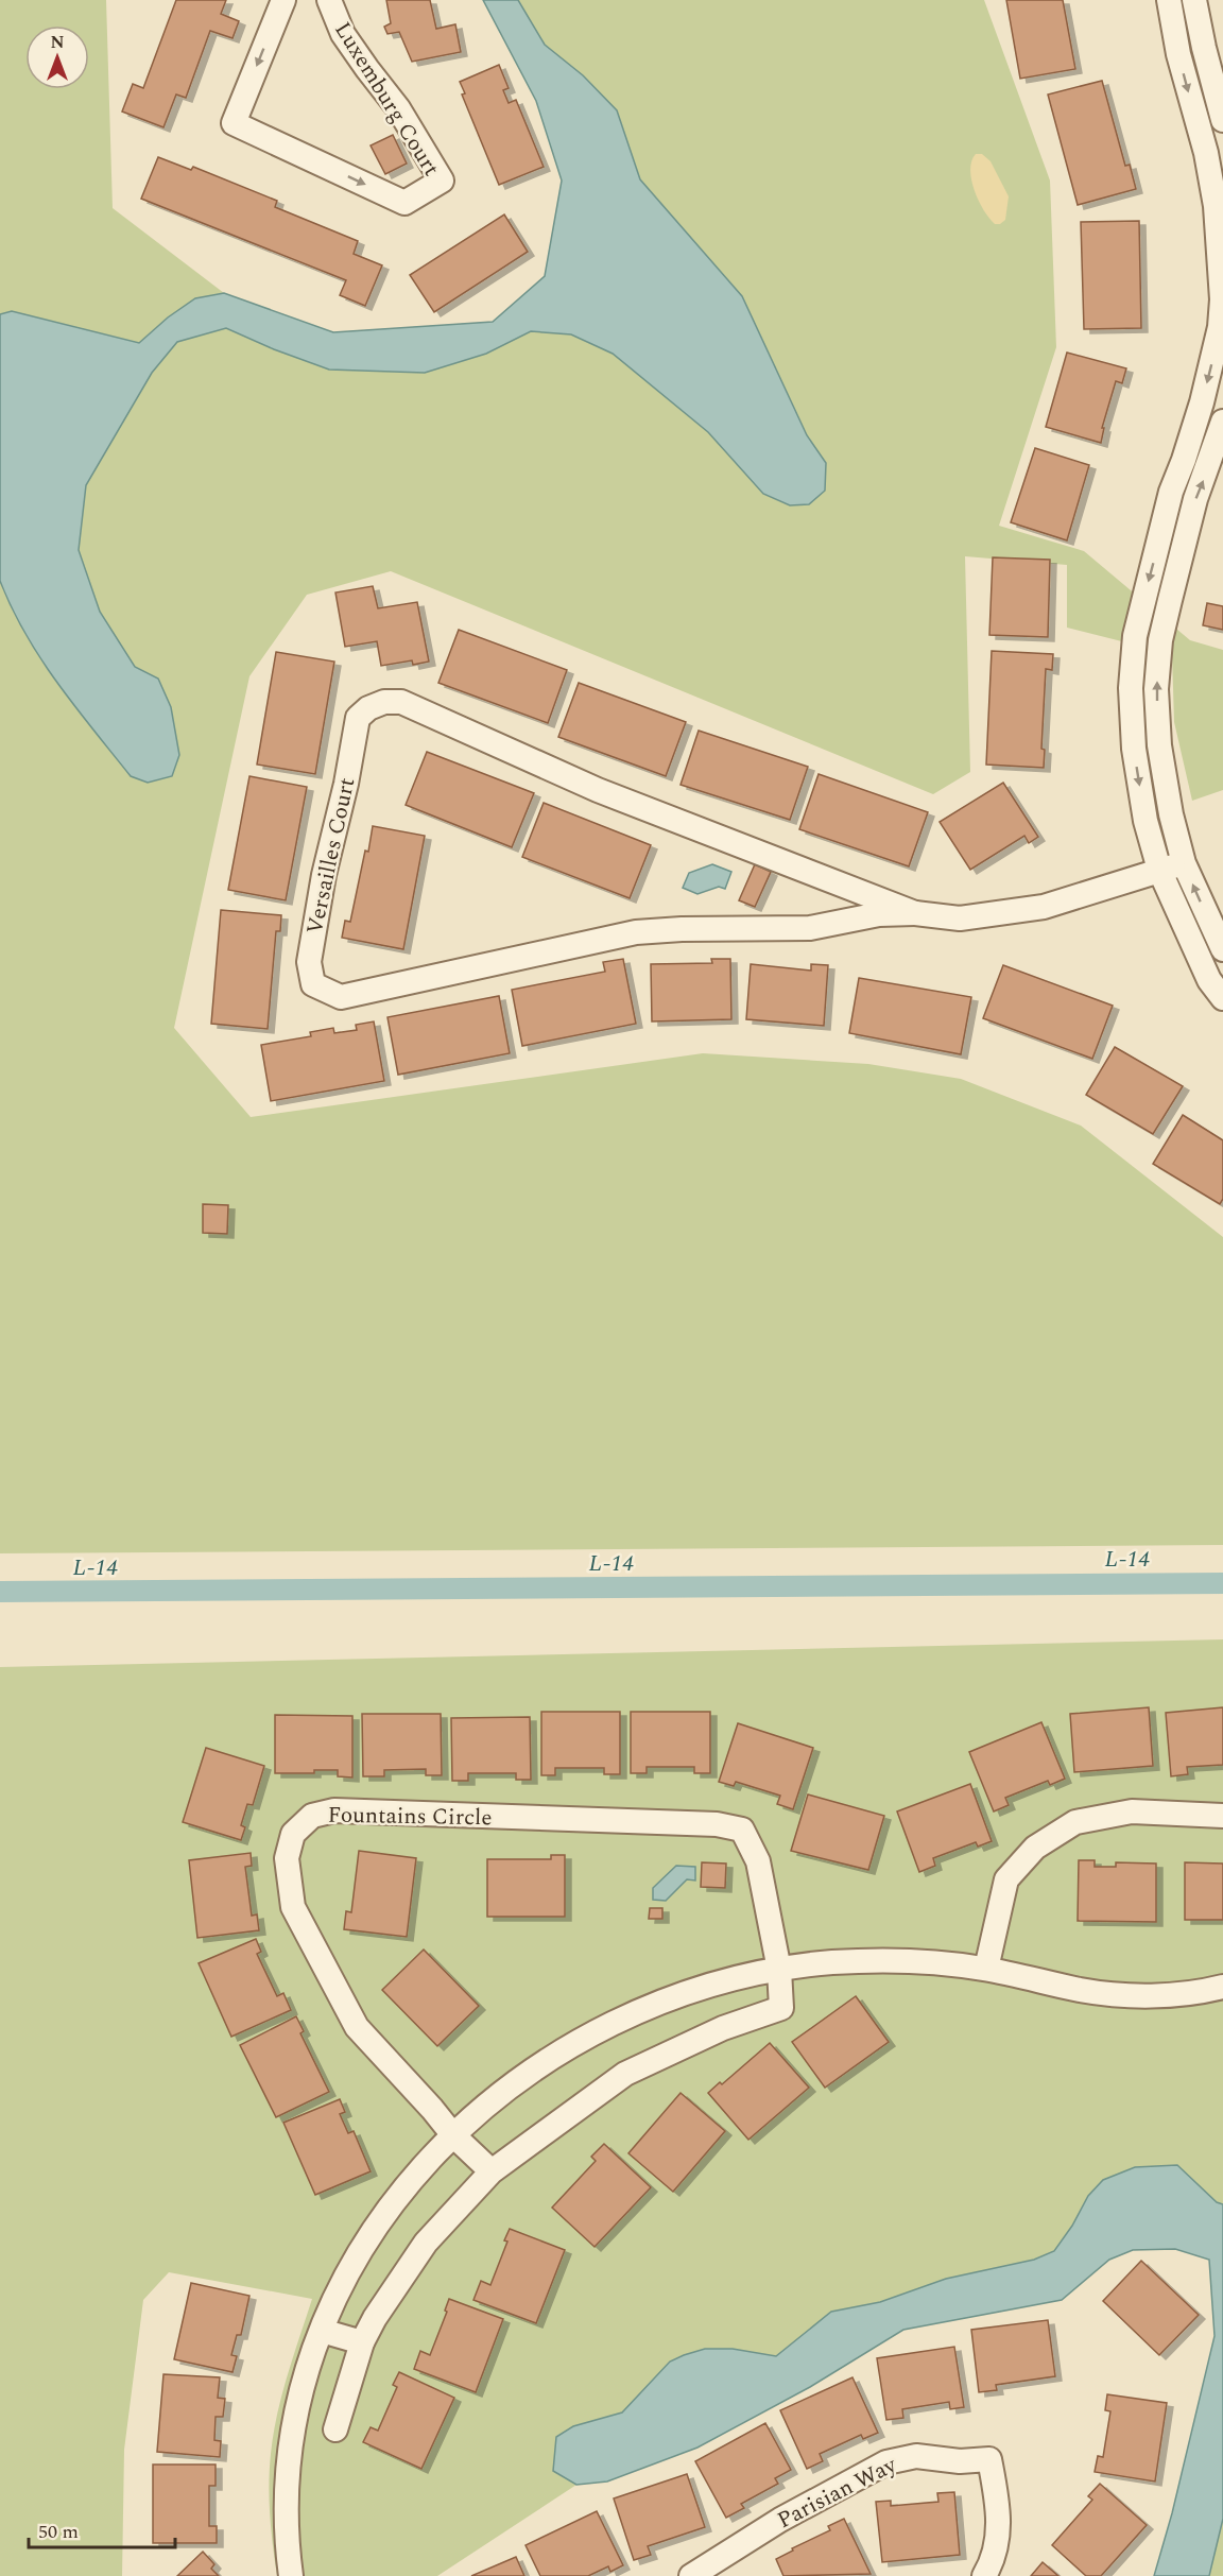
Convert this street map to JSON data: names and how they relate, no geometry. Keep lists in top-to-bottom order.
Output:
{
  "streets": {
    "street": [
      "Luxemburg Court",
      "Versailles Court",
      "Fountains Circle",
      "Parisian Way"
    ]
  },
  "water": ["L-14"],
  "scale_bar": "50 m",
  "north": "top"
}
